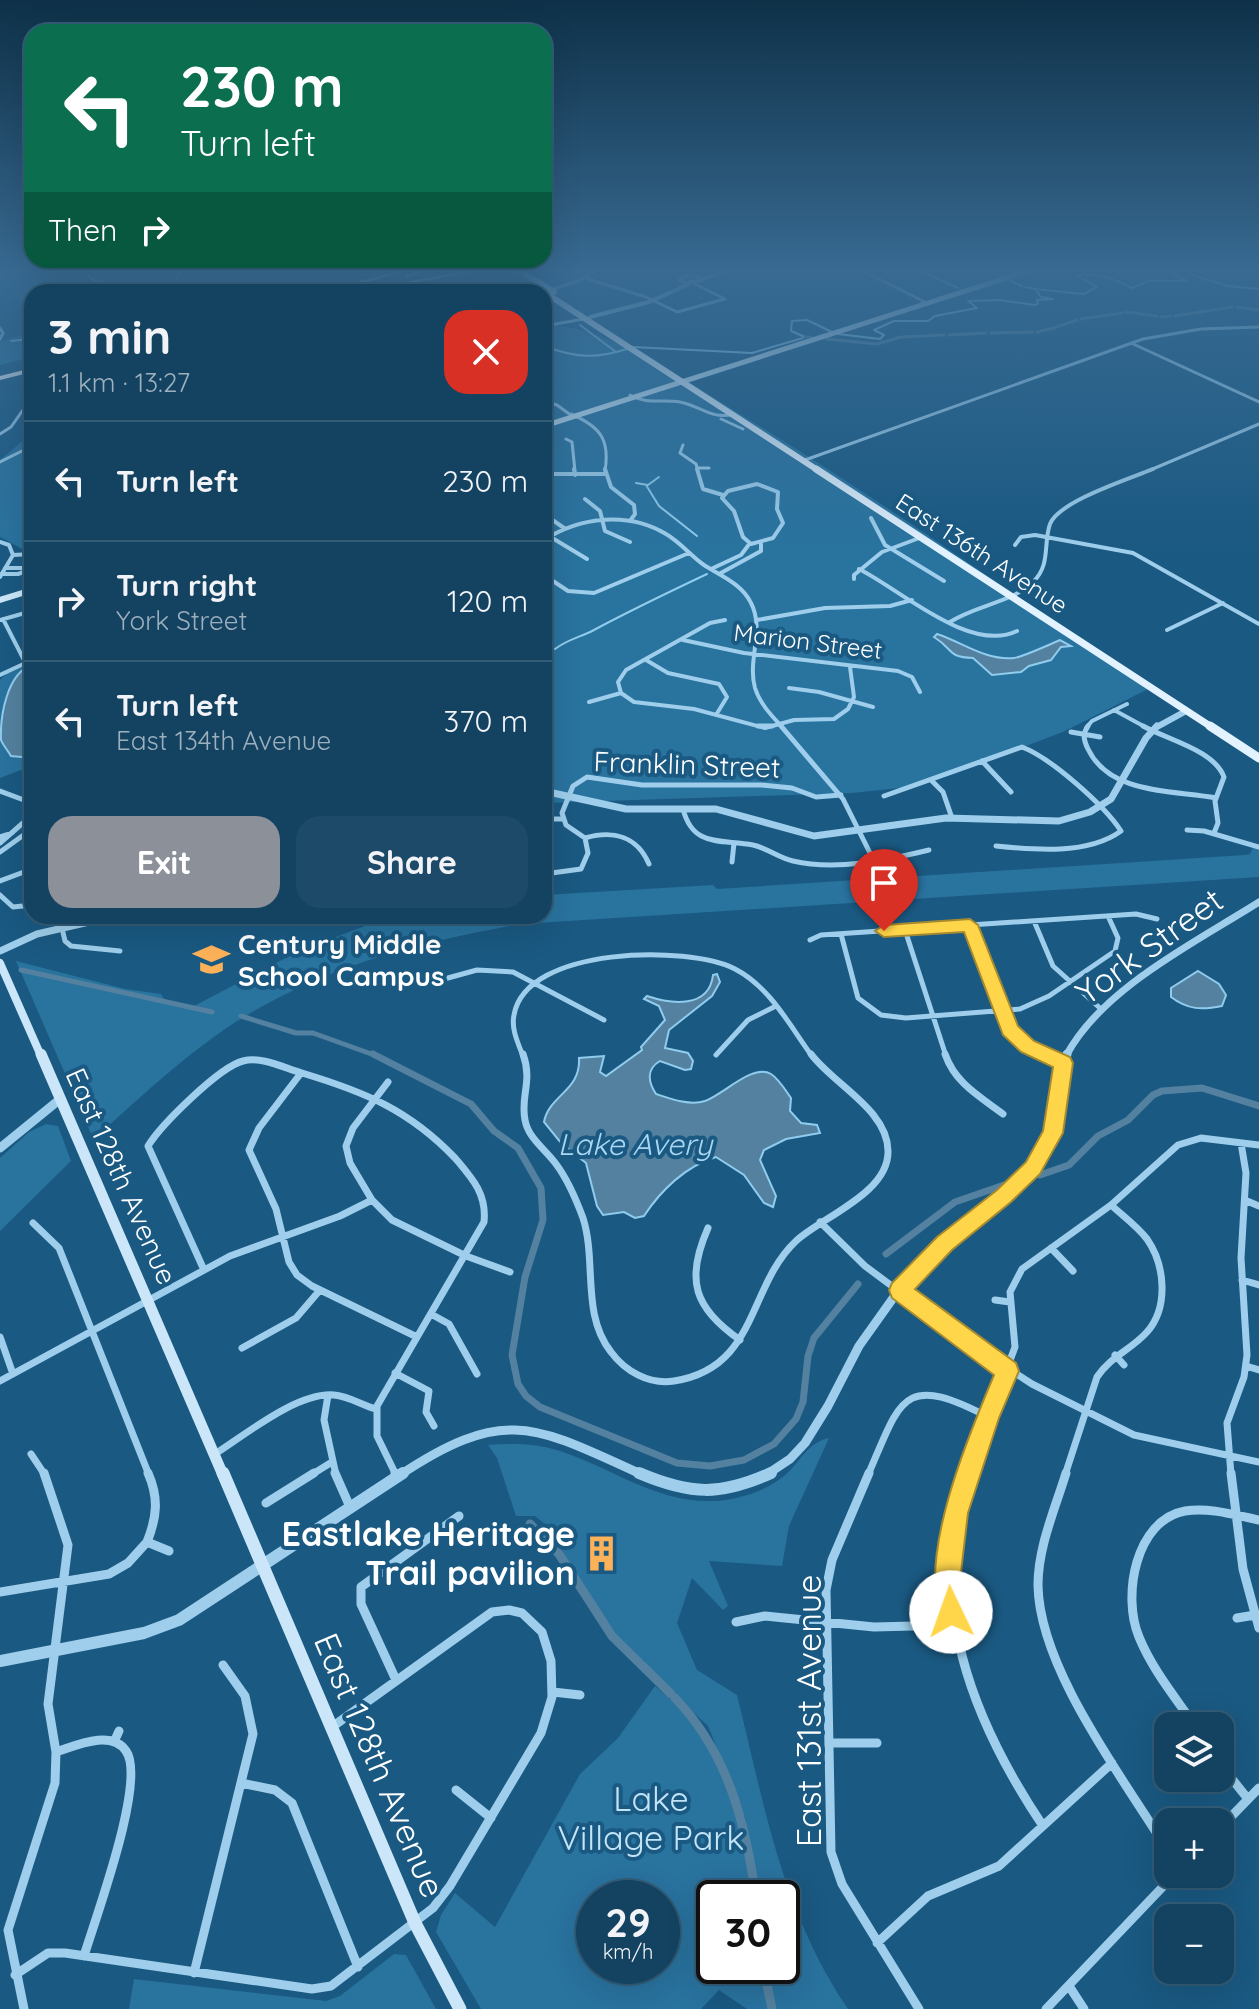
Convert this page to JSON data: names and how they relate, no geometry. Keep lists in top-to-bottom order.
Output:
{
  "streets": {
    "main road": ["East 136th Avenue", "East 128th Avenue"],
    "street": [
      "Marion Street",
      "Franklin Street",
      "York Street",
      "East 131st Avenue"
    ]
  },
  "crossings": [
    ["York Street", "East 128th Avenue"]
  ],
  "water": ["Lake Avery"],
  "parks": ["Lake Village Park"],
  "places": {
    "school or university": ["Century Middle School Campus"],
    "building": ["Eastlake Heritage Trail pavilion"]
  },
  "page": {
    "turn": ["230 m", "Turn left"],
    "then": "Then",
    "heading": ["3 min", "1.1 km · 13:27"],
    "list": [
      {
        "name": "Turn left",
        "value": "230 m"
      },
      {
        "name": "Turn right",
        "note": "York Street",
        "value": "120 m"
      },
      {
        "name": "Turn left",
        "note": "East 134th Avenue",
        "value": "370 m"
      }
    ],
    "buttons": ["Exit", "Share"],
    "map_buttons": ["+", "−"],
    "speed": "29 km/h",
    "limit": "30"
  }
}
